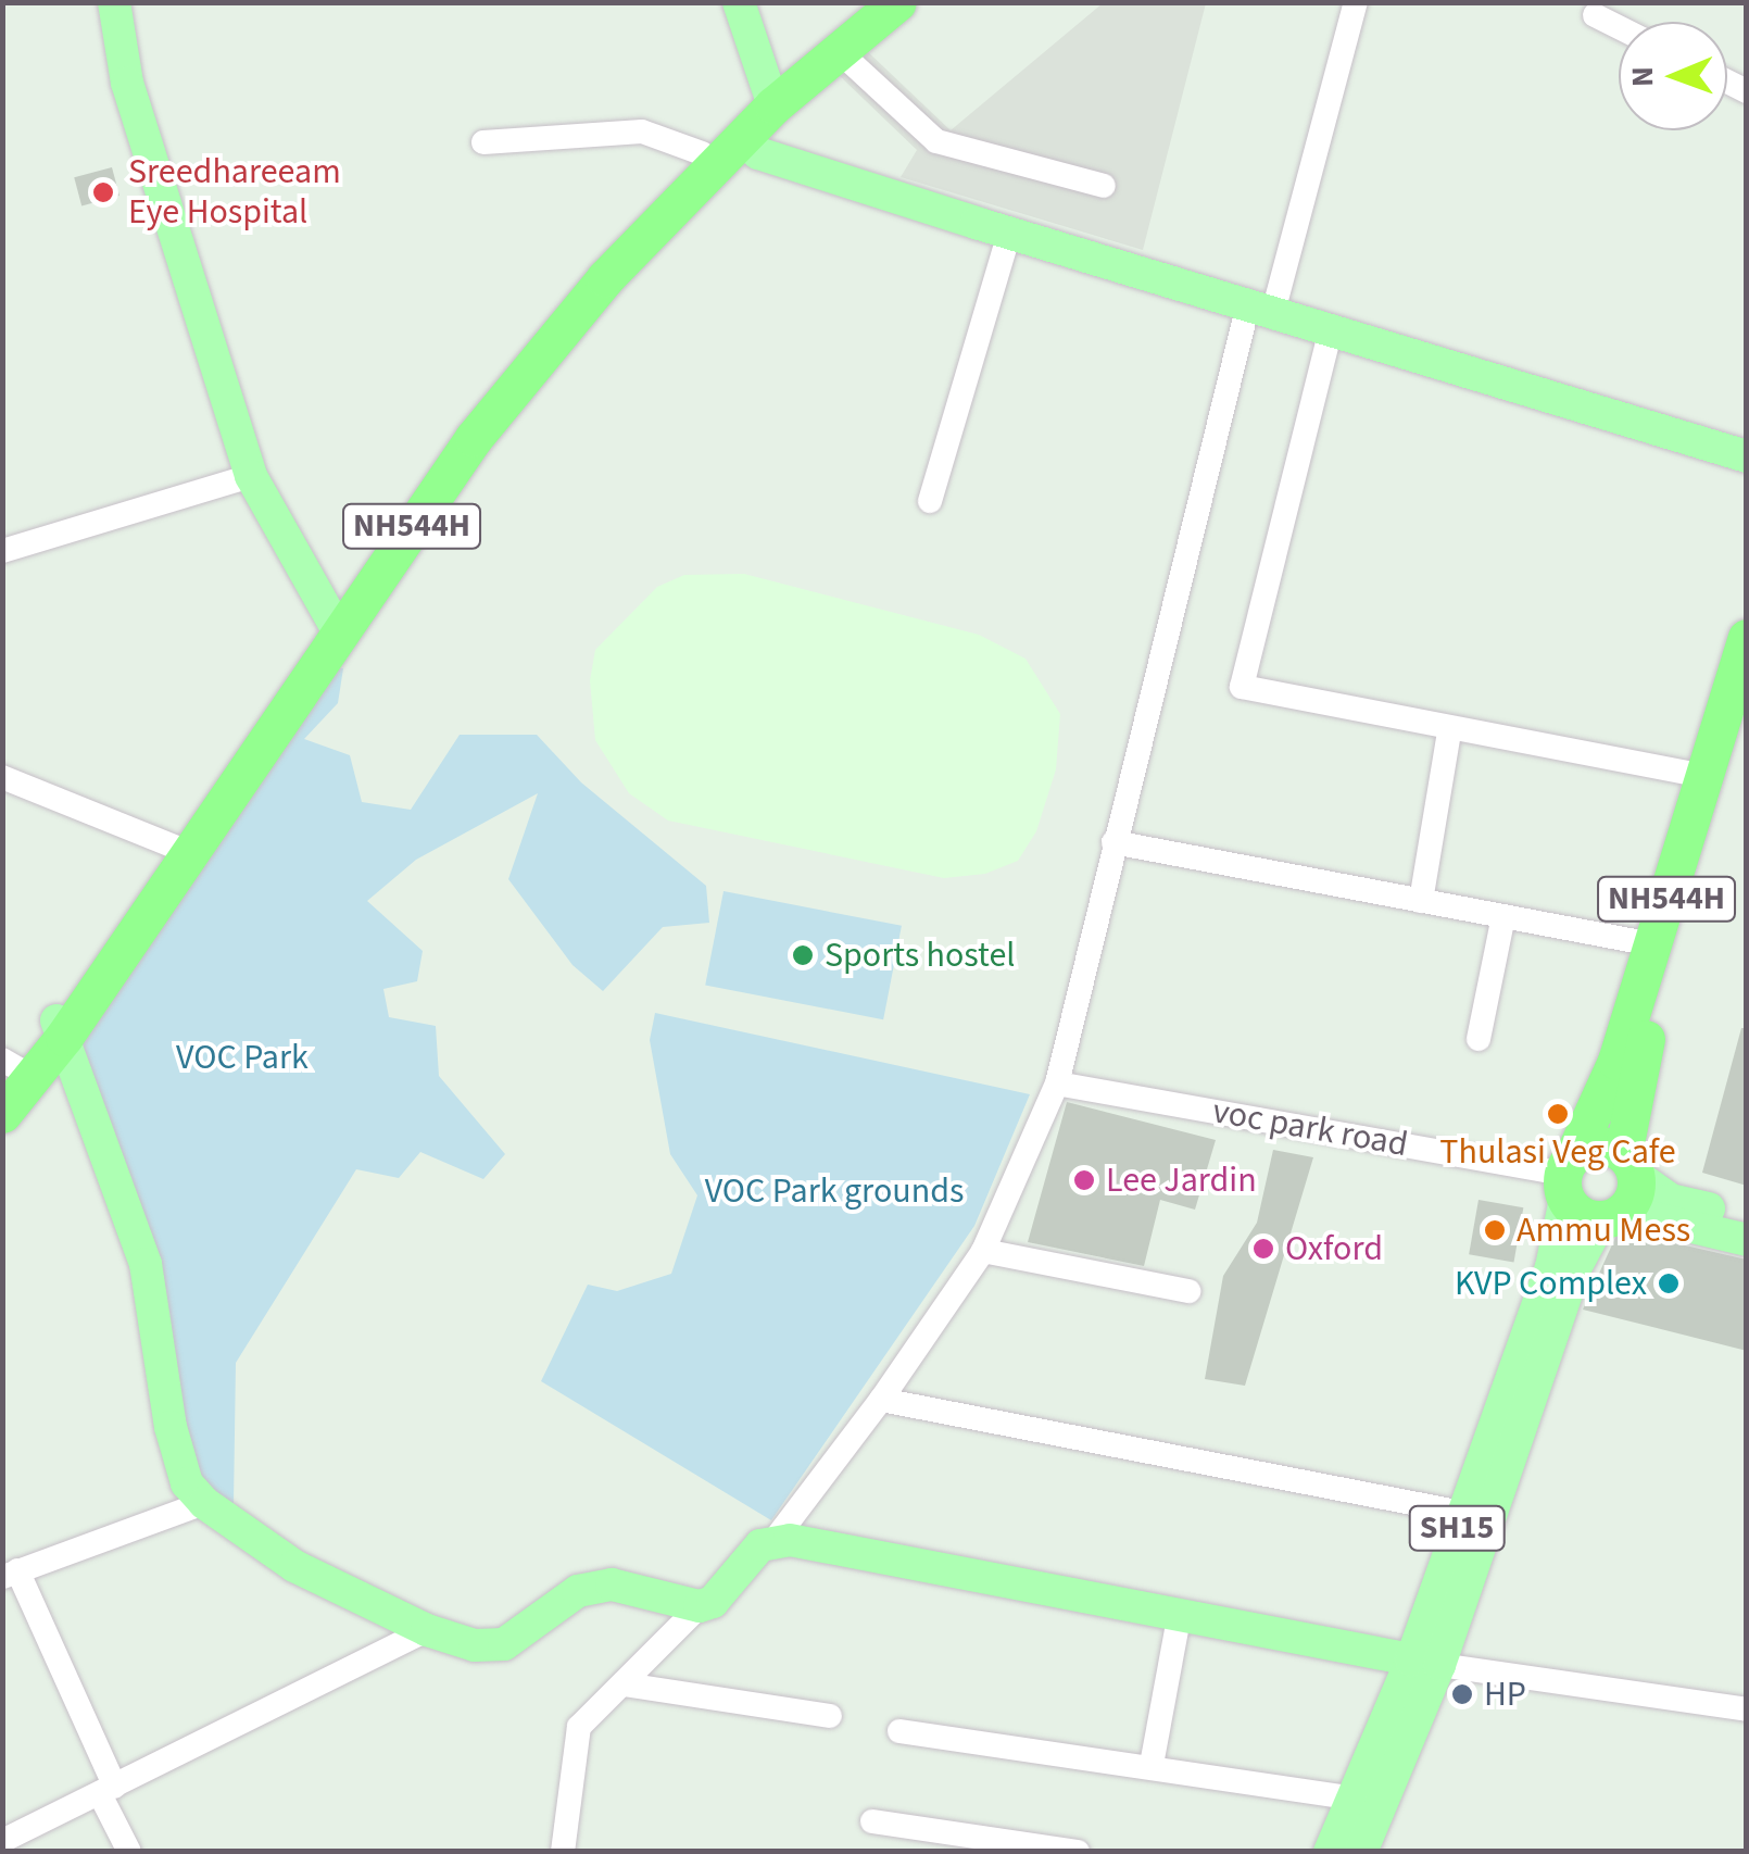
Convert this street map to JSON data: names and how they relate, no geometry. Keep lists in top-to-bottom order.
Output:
{
  "streets": {
    "highway": ["NH544H"],
    "main road": ["SH15"],
    "street": ["voc park road"]
  },
  "crossings": [
    ["NH544H", "voc park road"],
    ["NH544H", "SH15"],
    ["voc park road", "SH15"]
  ],
  "parks": ["VOC Park", "VOC Park grounds"],
  "places": [
    "Sreedhareeam Eye Hospital",
    "Sports hostel",
    "Thulasi Veg Cafe",
    "Lee Jardin",
    "Ammu Mess",
    "Oxford",
    "KVP Complex",
    "HP"
  ],
  "north": "left"
}
